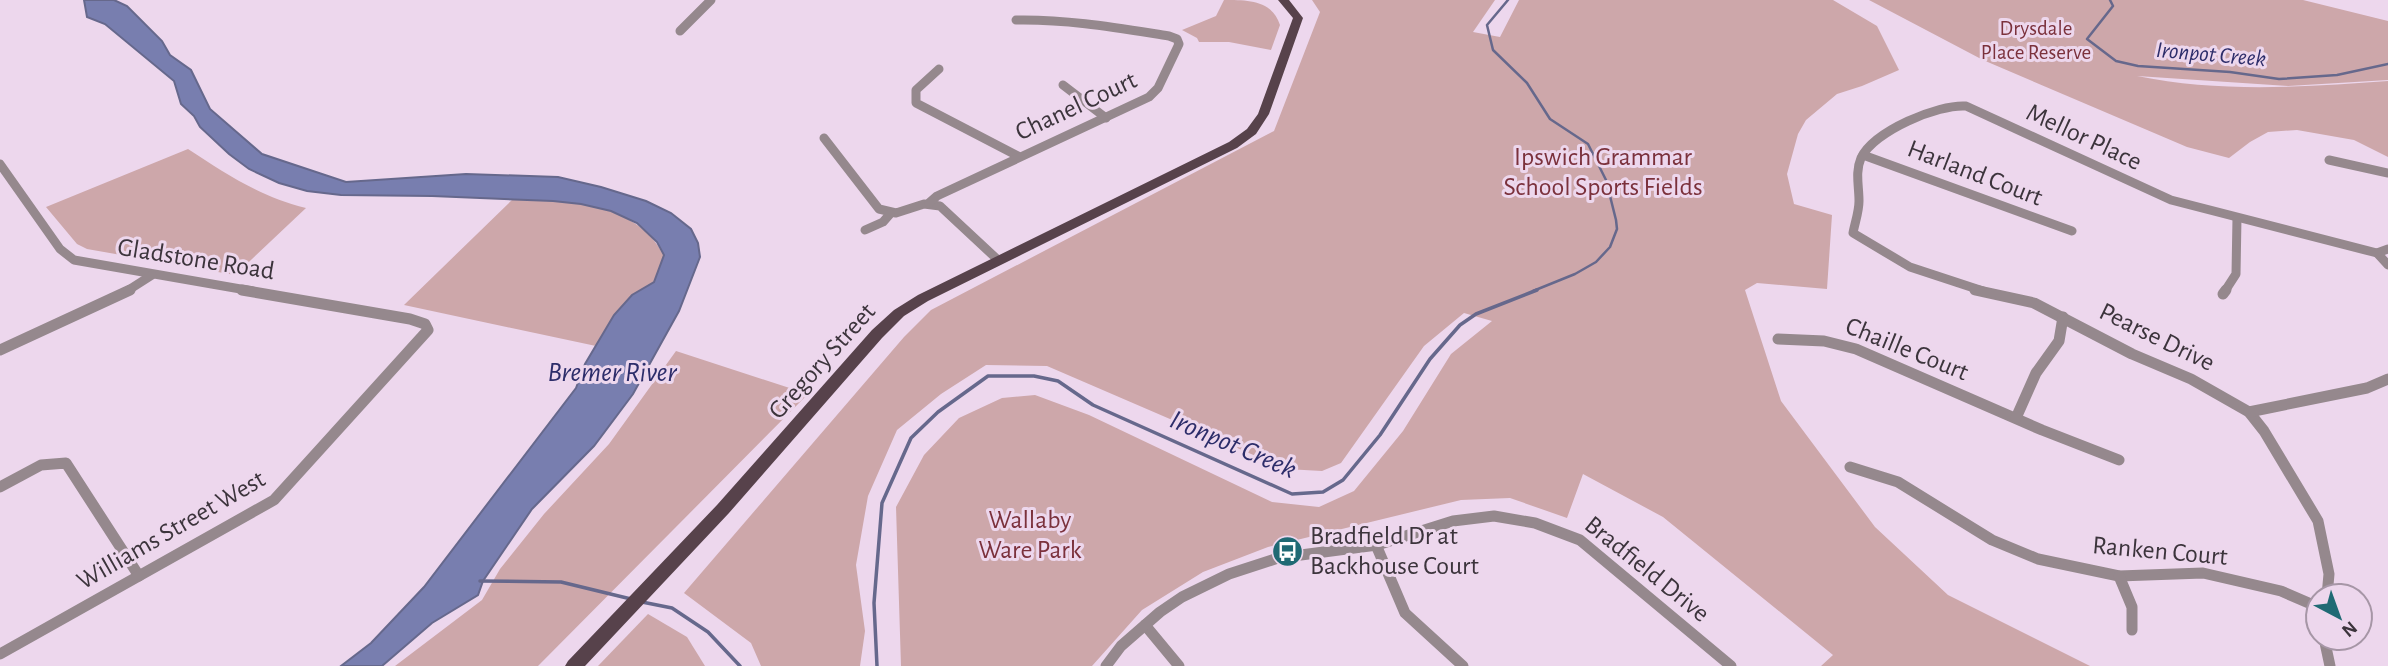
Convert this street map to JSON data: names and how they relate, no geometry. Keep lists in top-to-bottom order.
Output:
{
  "streets": {
    "main road": ["Gregory Street"],
    "street": [
      "Chanel Court",
      "Mellor Place",
      "Harland Court",
      "Gladstone Road",
      "Pearse Drive",
      "Chaille Court",
      "Williams Street West",
      "Ranken Court",
      "Bradfield Drive"
    ]
  },
  "crossings": [
    ["Mellor Place", "Harland Court"],
    ["Mellor Place", "Pearse Drive"],
    ["Harland Court", "Pearse Drive"],
    ["Gladstone Road", "Williams Street West"]
  ],
  "water": ["Ironpot Creek", "Bremer River"],
  "parks": ["Drysdale Place Reserve", "Ipswich Grammar School Sports Fields", "Wallaby Ware Park"],
  "places": {
    "bus stop": ["Bradfield Dr at Backhouse Court"]
  },
  "north": "bottom right"
}
